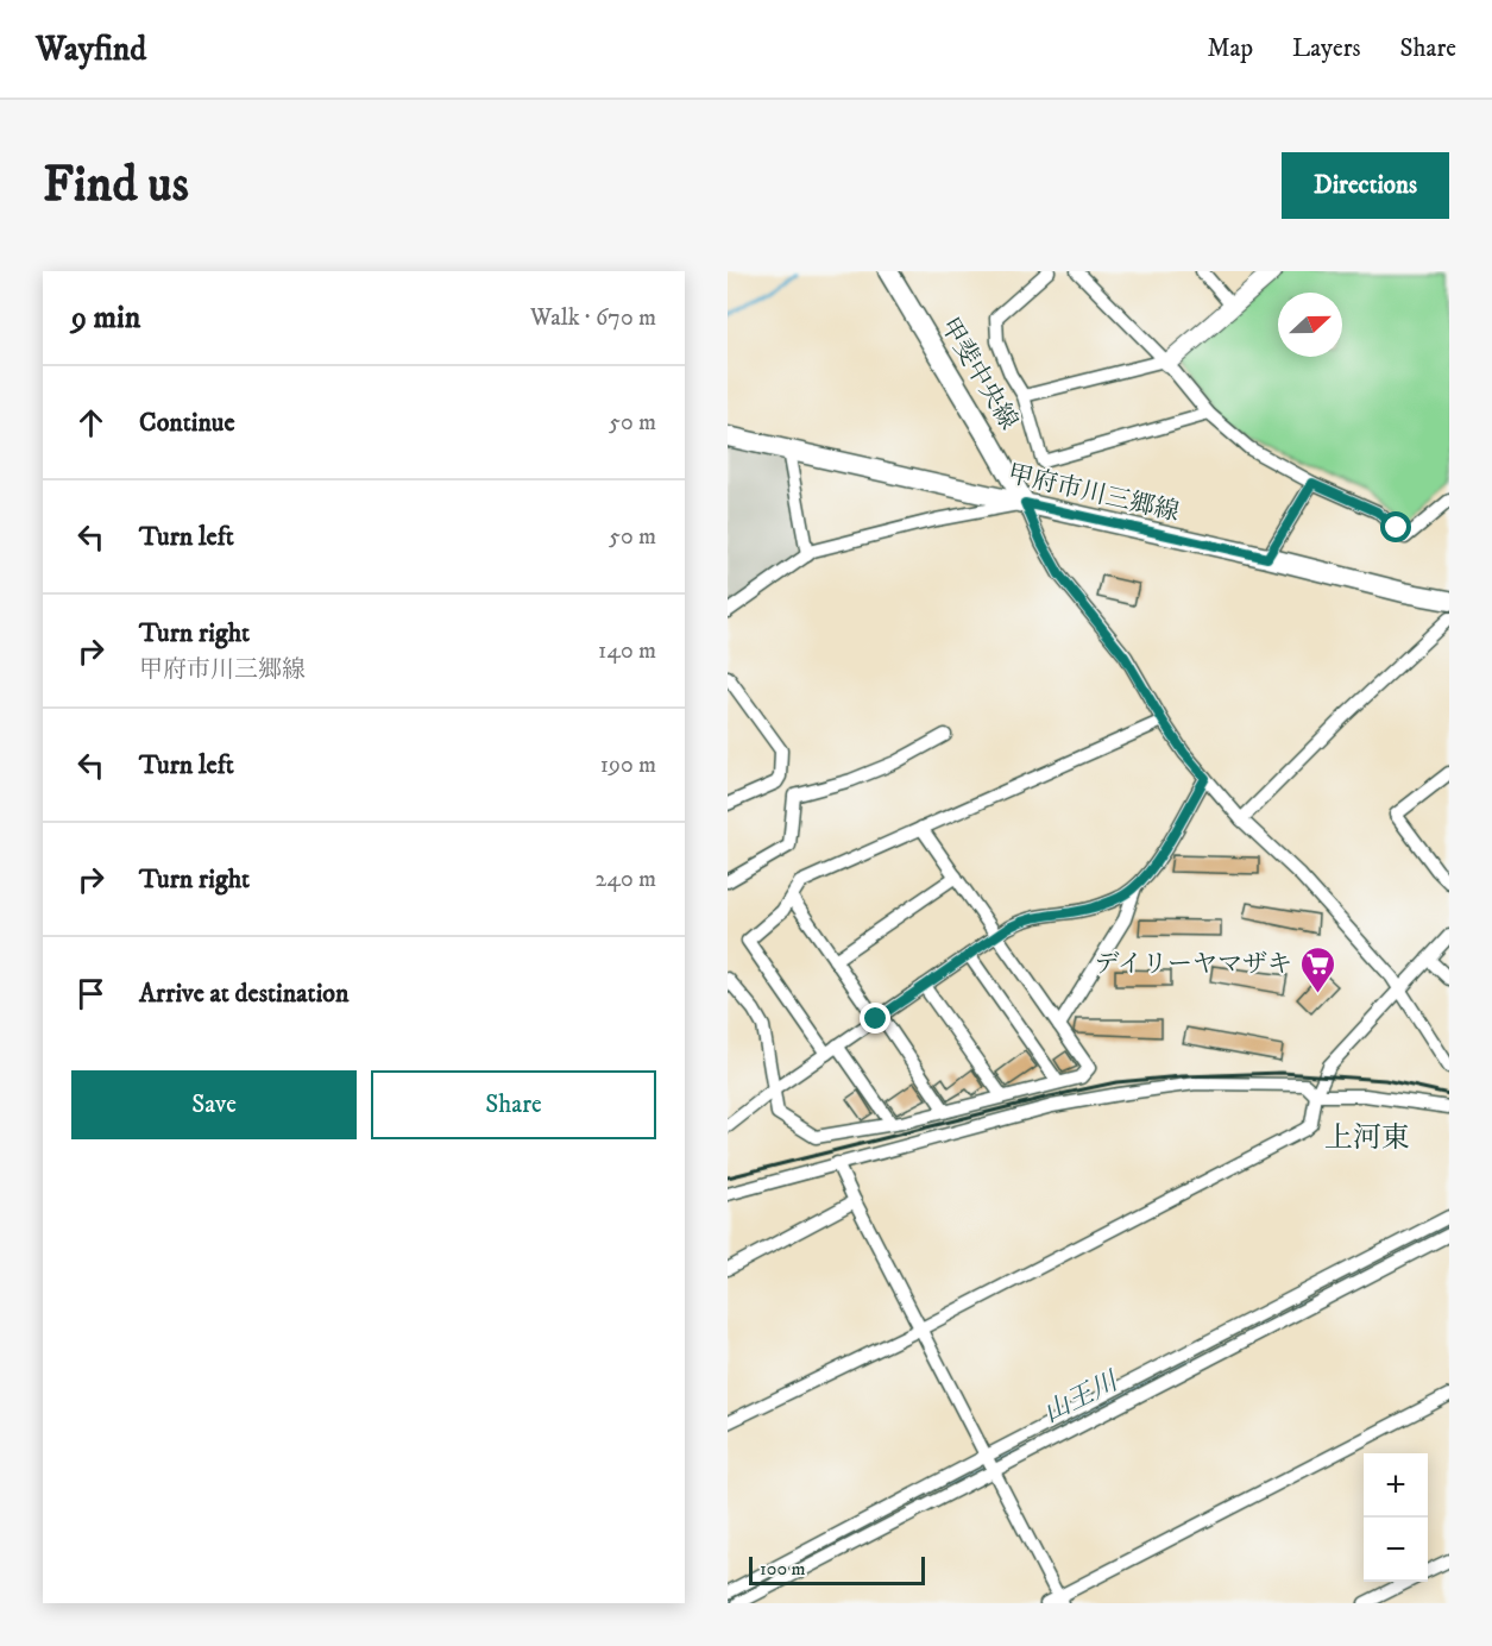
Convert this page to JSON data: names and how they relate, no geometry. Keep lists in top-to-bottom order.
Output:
{
  "streets": {
    "main road": ["甲斐中央線", "甲府市川三郷線"]
  },
  "crossings": [
    ["甲斐中央線", "甲府市川三郷線"]
  ],
  "districts": ["上河東"],
  "water": ["山王川"],
  "places": {
    "supermarket": ["デイリーヤマザキ"]
  },
  "scale_bar": "100 m",
  "north": "right",
  "page": {
    "header": "Wayfind",
    "nav": ["Map", "Layers", "Share"],
    "buttons": [
      "Directions",
      ["Save", "Share"]
    ],
    "title": "Find us",
    "heading": ["9 min", "Walk · 670 m"],
    "list": [
      ["Continue", "50 m"],
      ["Turn left", "50 m"],
      ["Turn right", "甲府市川三郷線", "140 m"],
      ["Turn left", "190 m"],
      ["Turn right", "240 m"],
      "Arrive at destination"
    ],
    "map_buttons": ["+", "−"],
    "scale": "100 m"
  }
}
